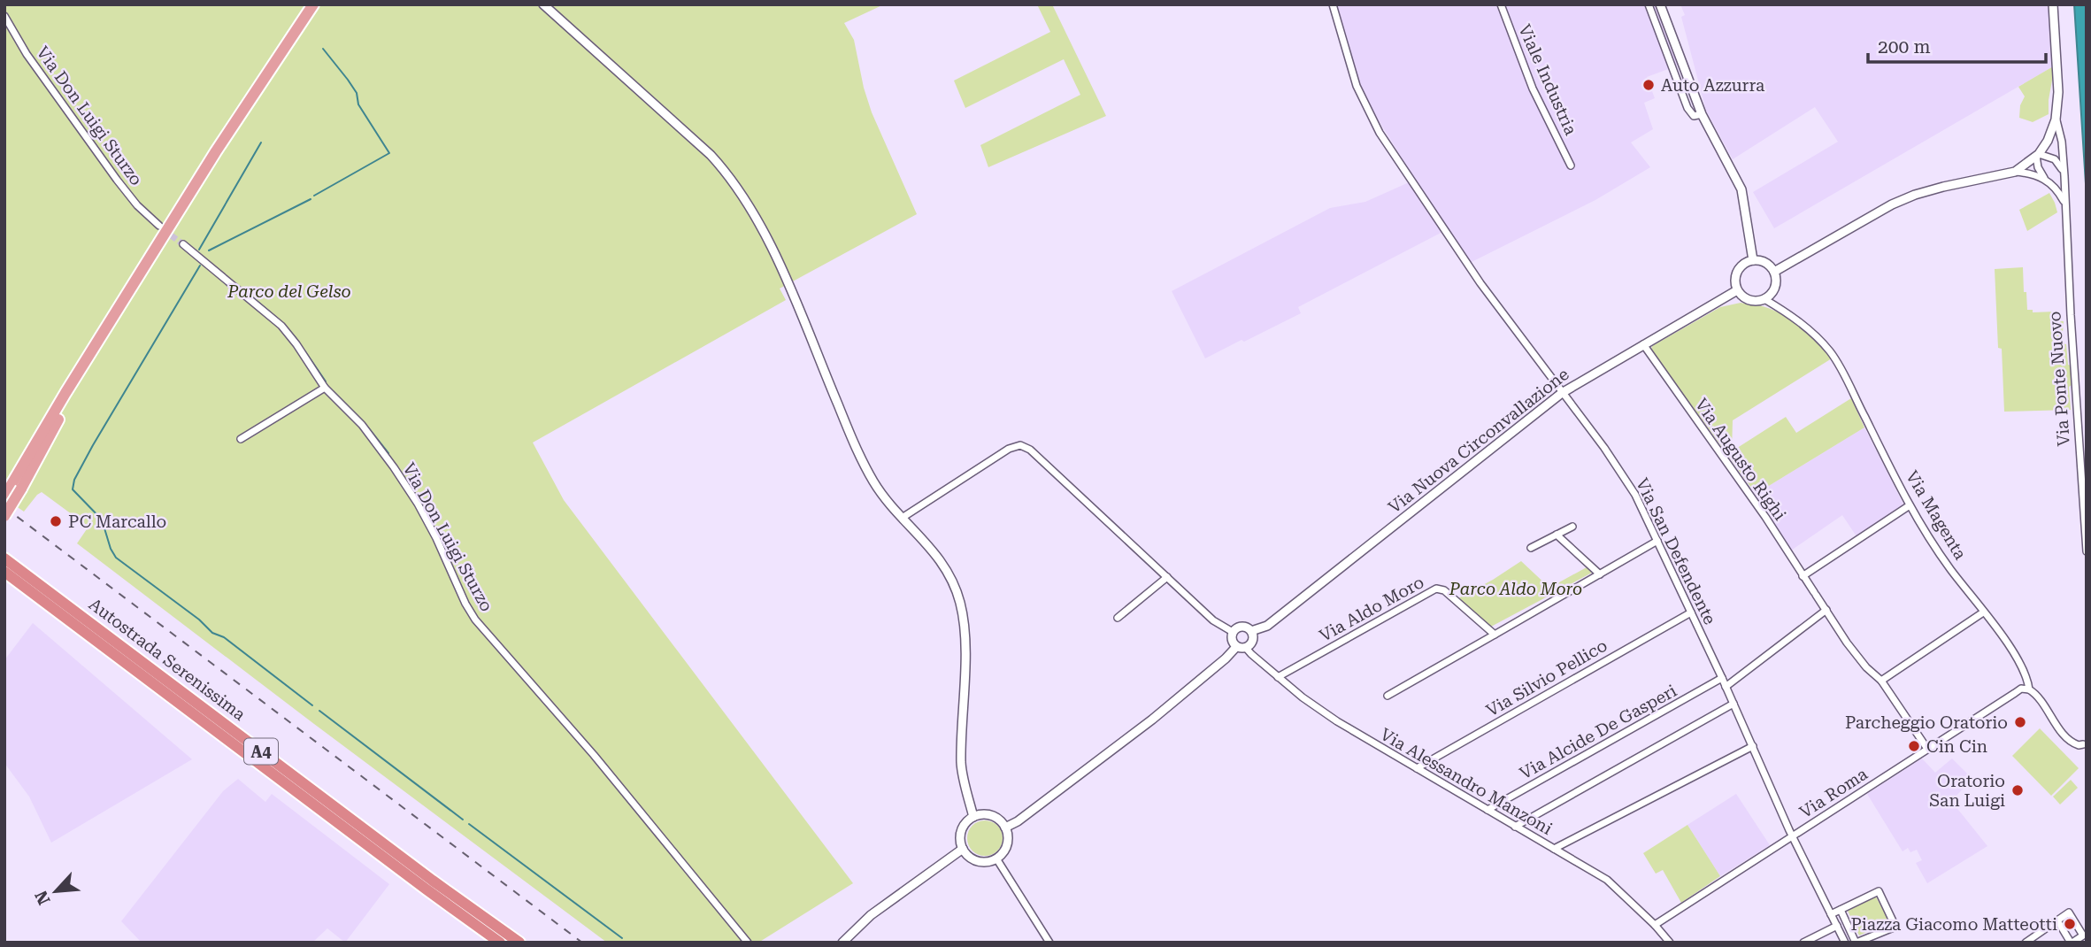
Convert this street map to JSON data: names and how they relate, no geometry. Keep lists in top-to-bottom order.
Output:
{
  "streets": {
    "highway": ["Autostrada Serenissima", "A4"],
    "street": [
      "Viale Industria",
      "Via Don Luigi Sturzo",
      "Via Ponte Nuovo",
      "Via Nuova Circonvallazione",
      "Via Augusto Righi",
      "Via Magenta",
      "Via San Defendente",
      "Via Aldo Moro",
      "Via Silvio Pellico",
      "Via Alcide De Gasperi",
      "Via Alessandro Manzoni",
      "Via Roma"
    ]
  },
  "crossings": [
    ["Via Nuova Circonvallazione", "Via Augusto Righi"],
    ["Via Nuova Circonvallazione", "Via Magenta"],
    ["Via Nuova Circonvallazione", "Via San Defendente"],
    ["Via Nuova Circonvallazione", "Via Alessandro Manzoni"],
    ["Via Augusto Righi", "Via Roma"],
    ["Via Magenta", "Via Roma"],
    ["Via San Defendente", "Via Silvio Pellico"],
    ["Via San Defendente", "Via Alcide De Gasperi"],
    ["Via San Defendente", "Via Roma"],
    ["Via Aldo Moro", "Via Alessandro Manzoni"],
    ["Via Silvio Pellico", "Via Alessandro Manzoni"],
    ["Via Alcide De Gasperi", "Via Alessandro Manzoni"],
    ["Via Alessandro Manzoni", "Via Roma"]
  ],
  "parks": ["Parco del Gelso", "Parco Aldo Moro"],
  "places": [
    "Auto Azzurra",
    "PC Marcallo",
    "Parcheggio Oratorio",
    "Cin Cin",
    "Oratorio San Luigi",
    "Piazza Giacomo Matteotti"
  ],
  "scale_bar": "200 m",
  "north": "bottom left"
}
